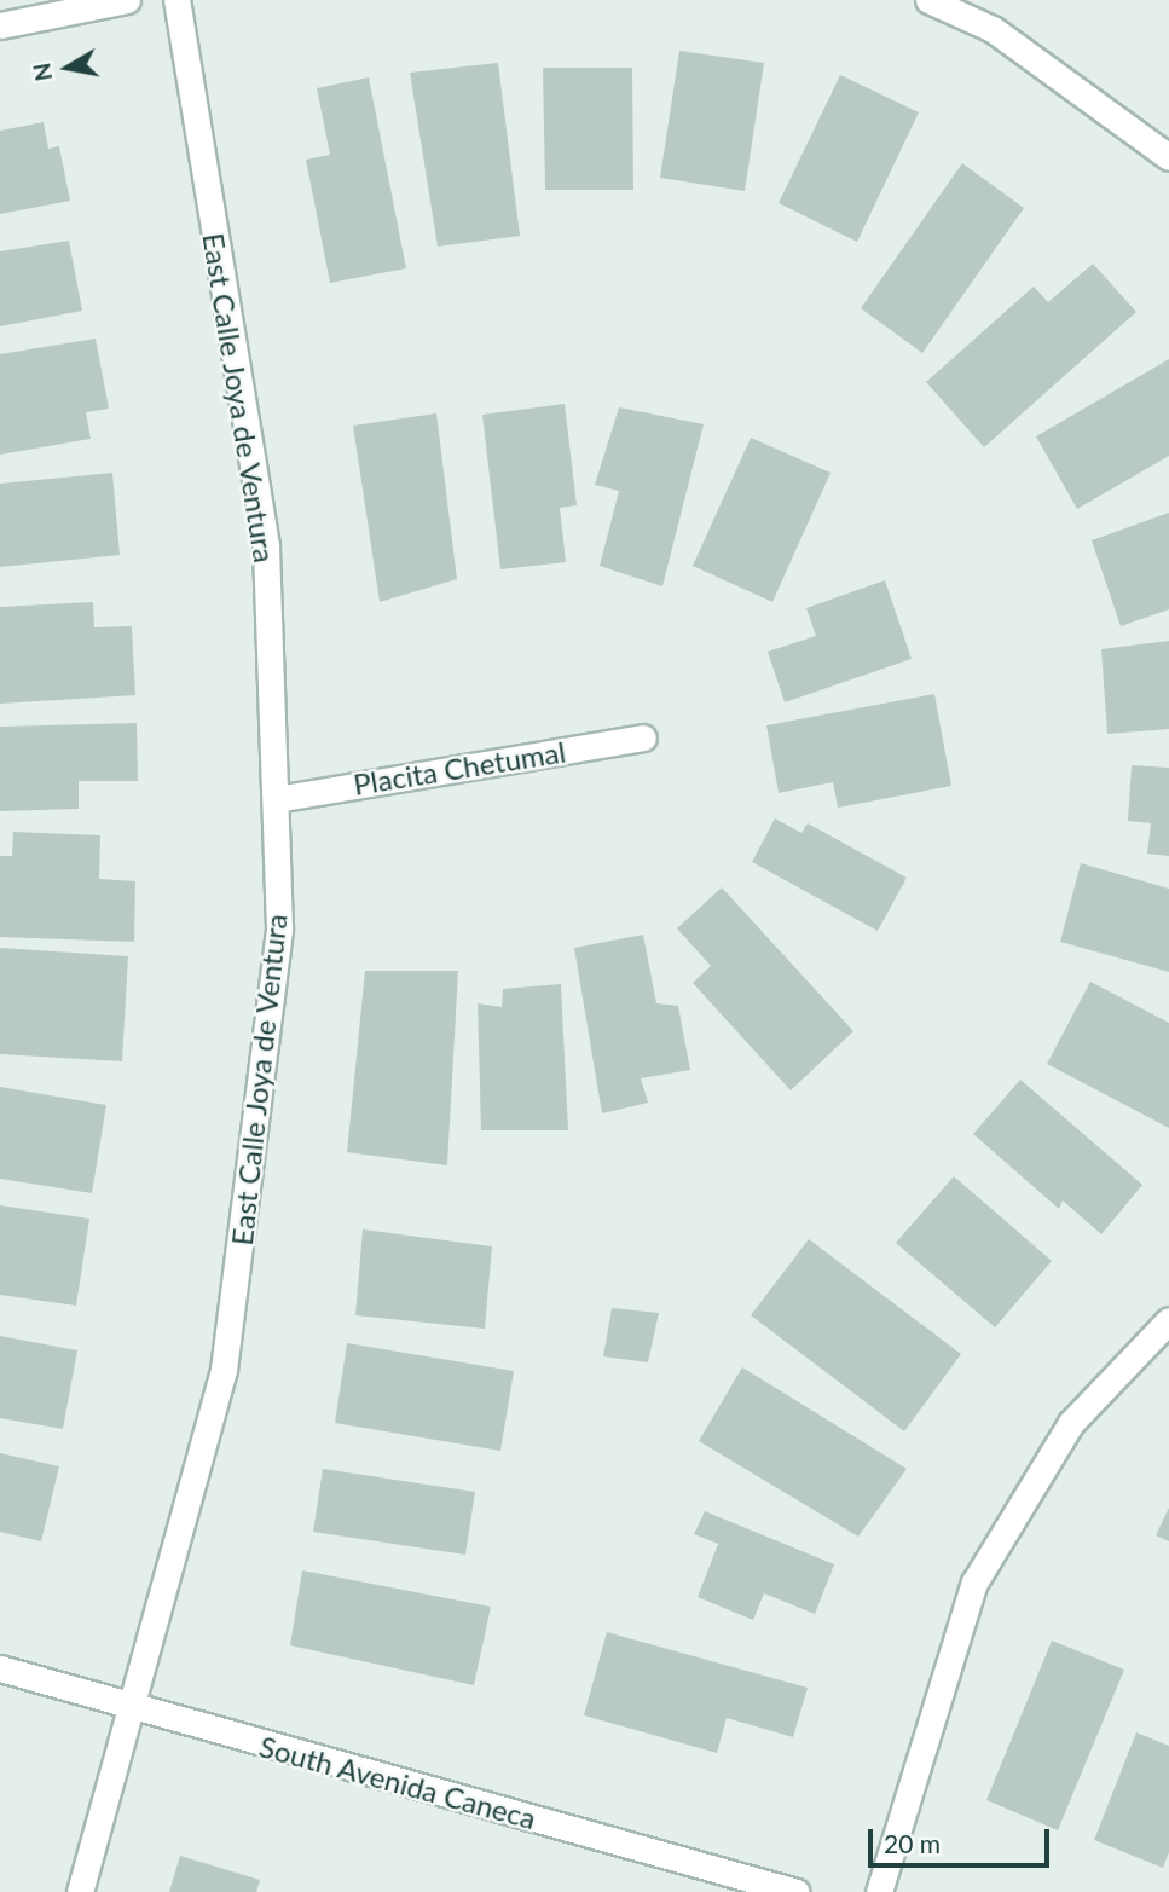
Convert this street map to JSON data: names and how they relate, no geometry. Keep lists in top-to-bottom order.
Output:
{
  "streets": {
    "street": ["East Calle Joya de Ventura", "Placita Chetumal", "South Avenida Caneca"]
  },
  "crossings": [
    ["East Calle Joya de Ventura", "Placita Chetumal"],
    ["East Calle Joya de Ventura", "South Avenida Caneca"]
  ],
  "scale_bar": "20 m",
  "north": "left"
}
